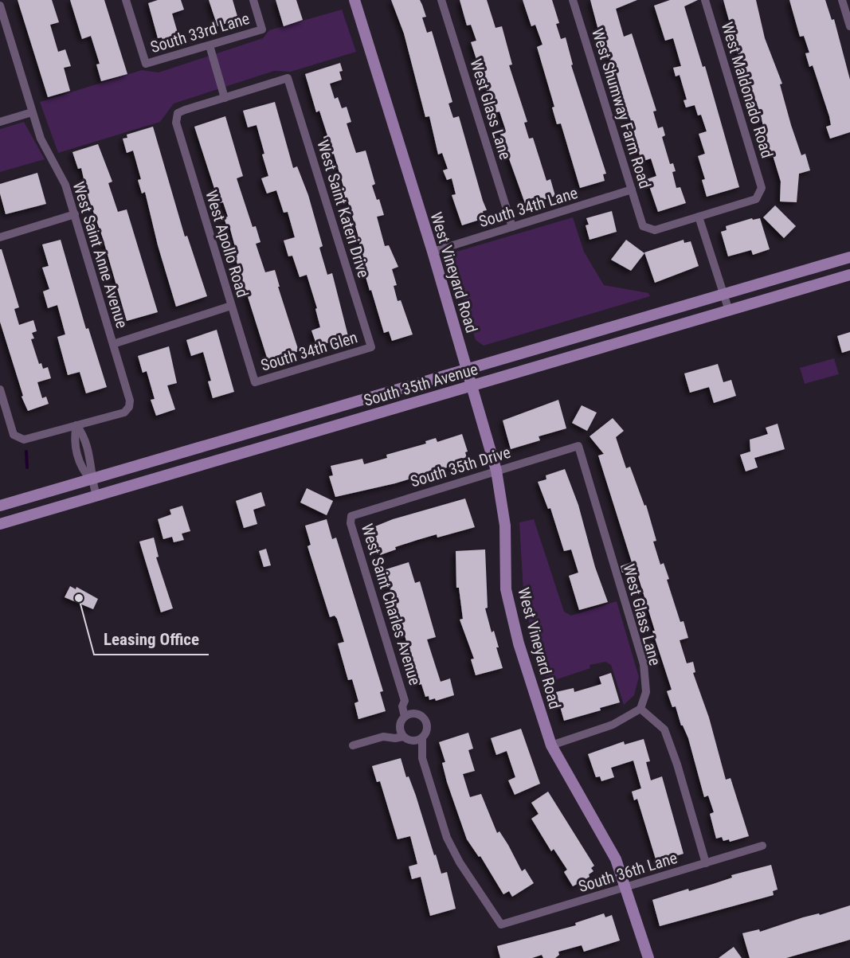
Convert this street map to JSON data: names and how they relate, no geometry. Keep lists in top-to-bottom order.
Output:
{
  "streets": {
    "main road": ["West Vineyard Road", "South 35th Avenue"],
    "street": [
      "South 33rd Lane",
      "West Maldonado Road",
      "West Shumway Farm Road",
      "West Glass Lane",
      "South 34th Lane",
      "West Saint Kateri Drive",
      "West Apollo Road",
      "West Saint Anne Avenue",
      "South 34th Glen",
      "South 35th Drive",
      "West Saint Charles Avenue",
      "South 36th Lane"
    ]
  },
  "crossings": [
    ["West Maldonado Road", "West Shumway Farm Road"],
    ["West Shumway Farm Road", "South 34th Lane"],
    ["West Glass Lane", "South 34th Lane"],
    ["West Glass Lane", "South 35th Drive"],
    ["South 34th Lane", "West Vineyard Road"],
    ["West Saint Kateri Drive", "West Apollo Road"],
    ["West Saint Kateri Drive", "South 34th Glen"],
    ["West Apollo Road", "South 34th Glen"],
    ["West Vineyard Road", "South 35th Avenue"],
    ["West Vineyard Road", "South 35th Drive"],
    ["West Vineyard Road", "South 36th Lane"],
    ["South 35th Drive", "West Saint Charles Avenue"]
  ],
  "places": ["Leasing Office"]
}
